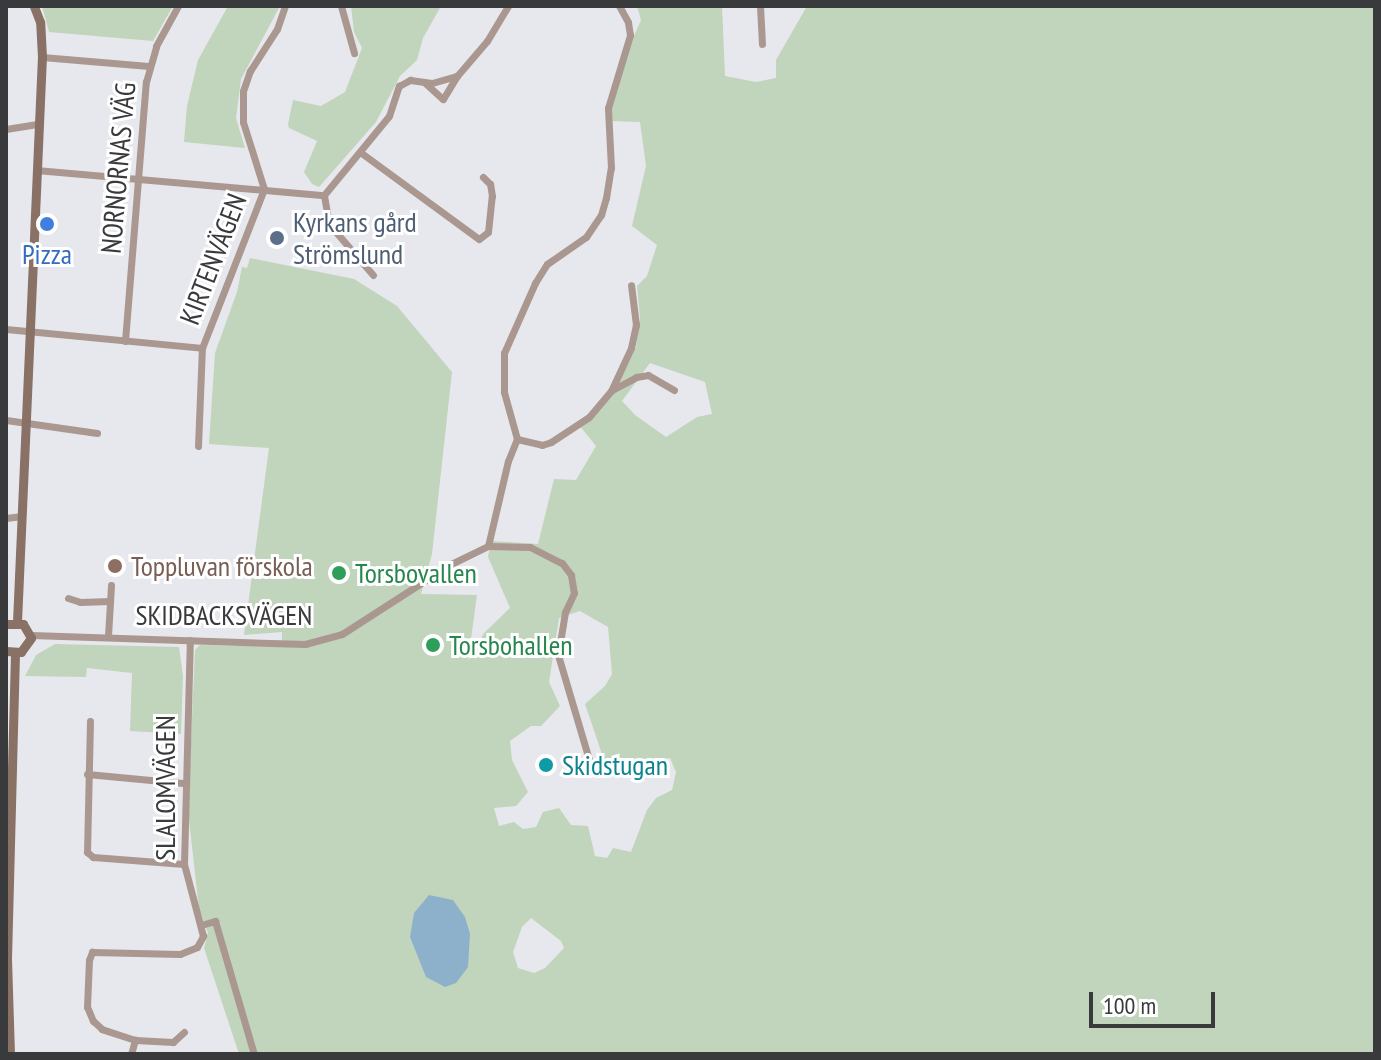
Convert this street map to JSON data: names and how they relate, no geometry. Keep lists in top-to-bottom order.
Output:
{
  "streets": {
    "street": [
      "NORNORNAS VÄG",
      "KIRTENVÄGEN",
      "SKIDBACKSVÄGEN",
      "SLALOMVÄGEN"
    ]
  },
  "crossings": [
    ["SKIDBACKSVÄGEN", "SLALOMVÄGEN"]
  ],
  "places": [
    "Pizza",
    "Kyrkans gård Strömslund",
    "Toppluvan förskola",
    "Torsbovallen",
    "Torsbohallen",
    "Skidstugan"
  ],
  "scale_bar": "100 m"
}
